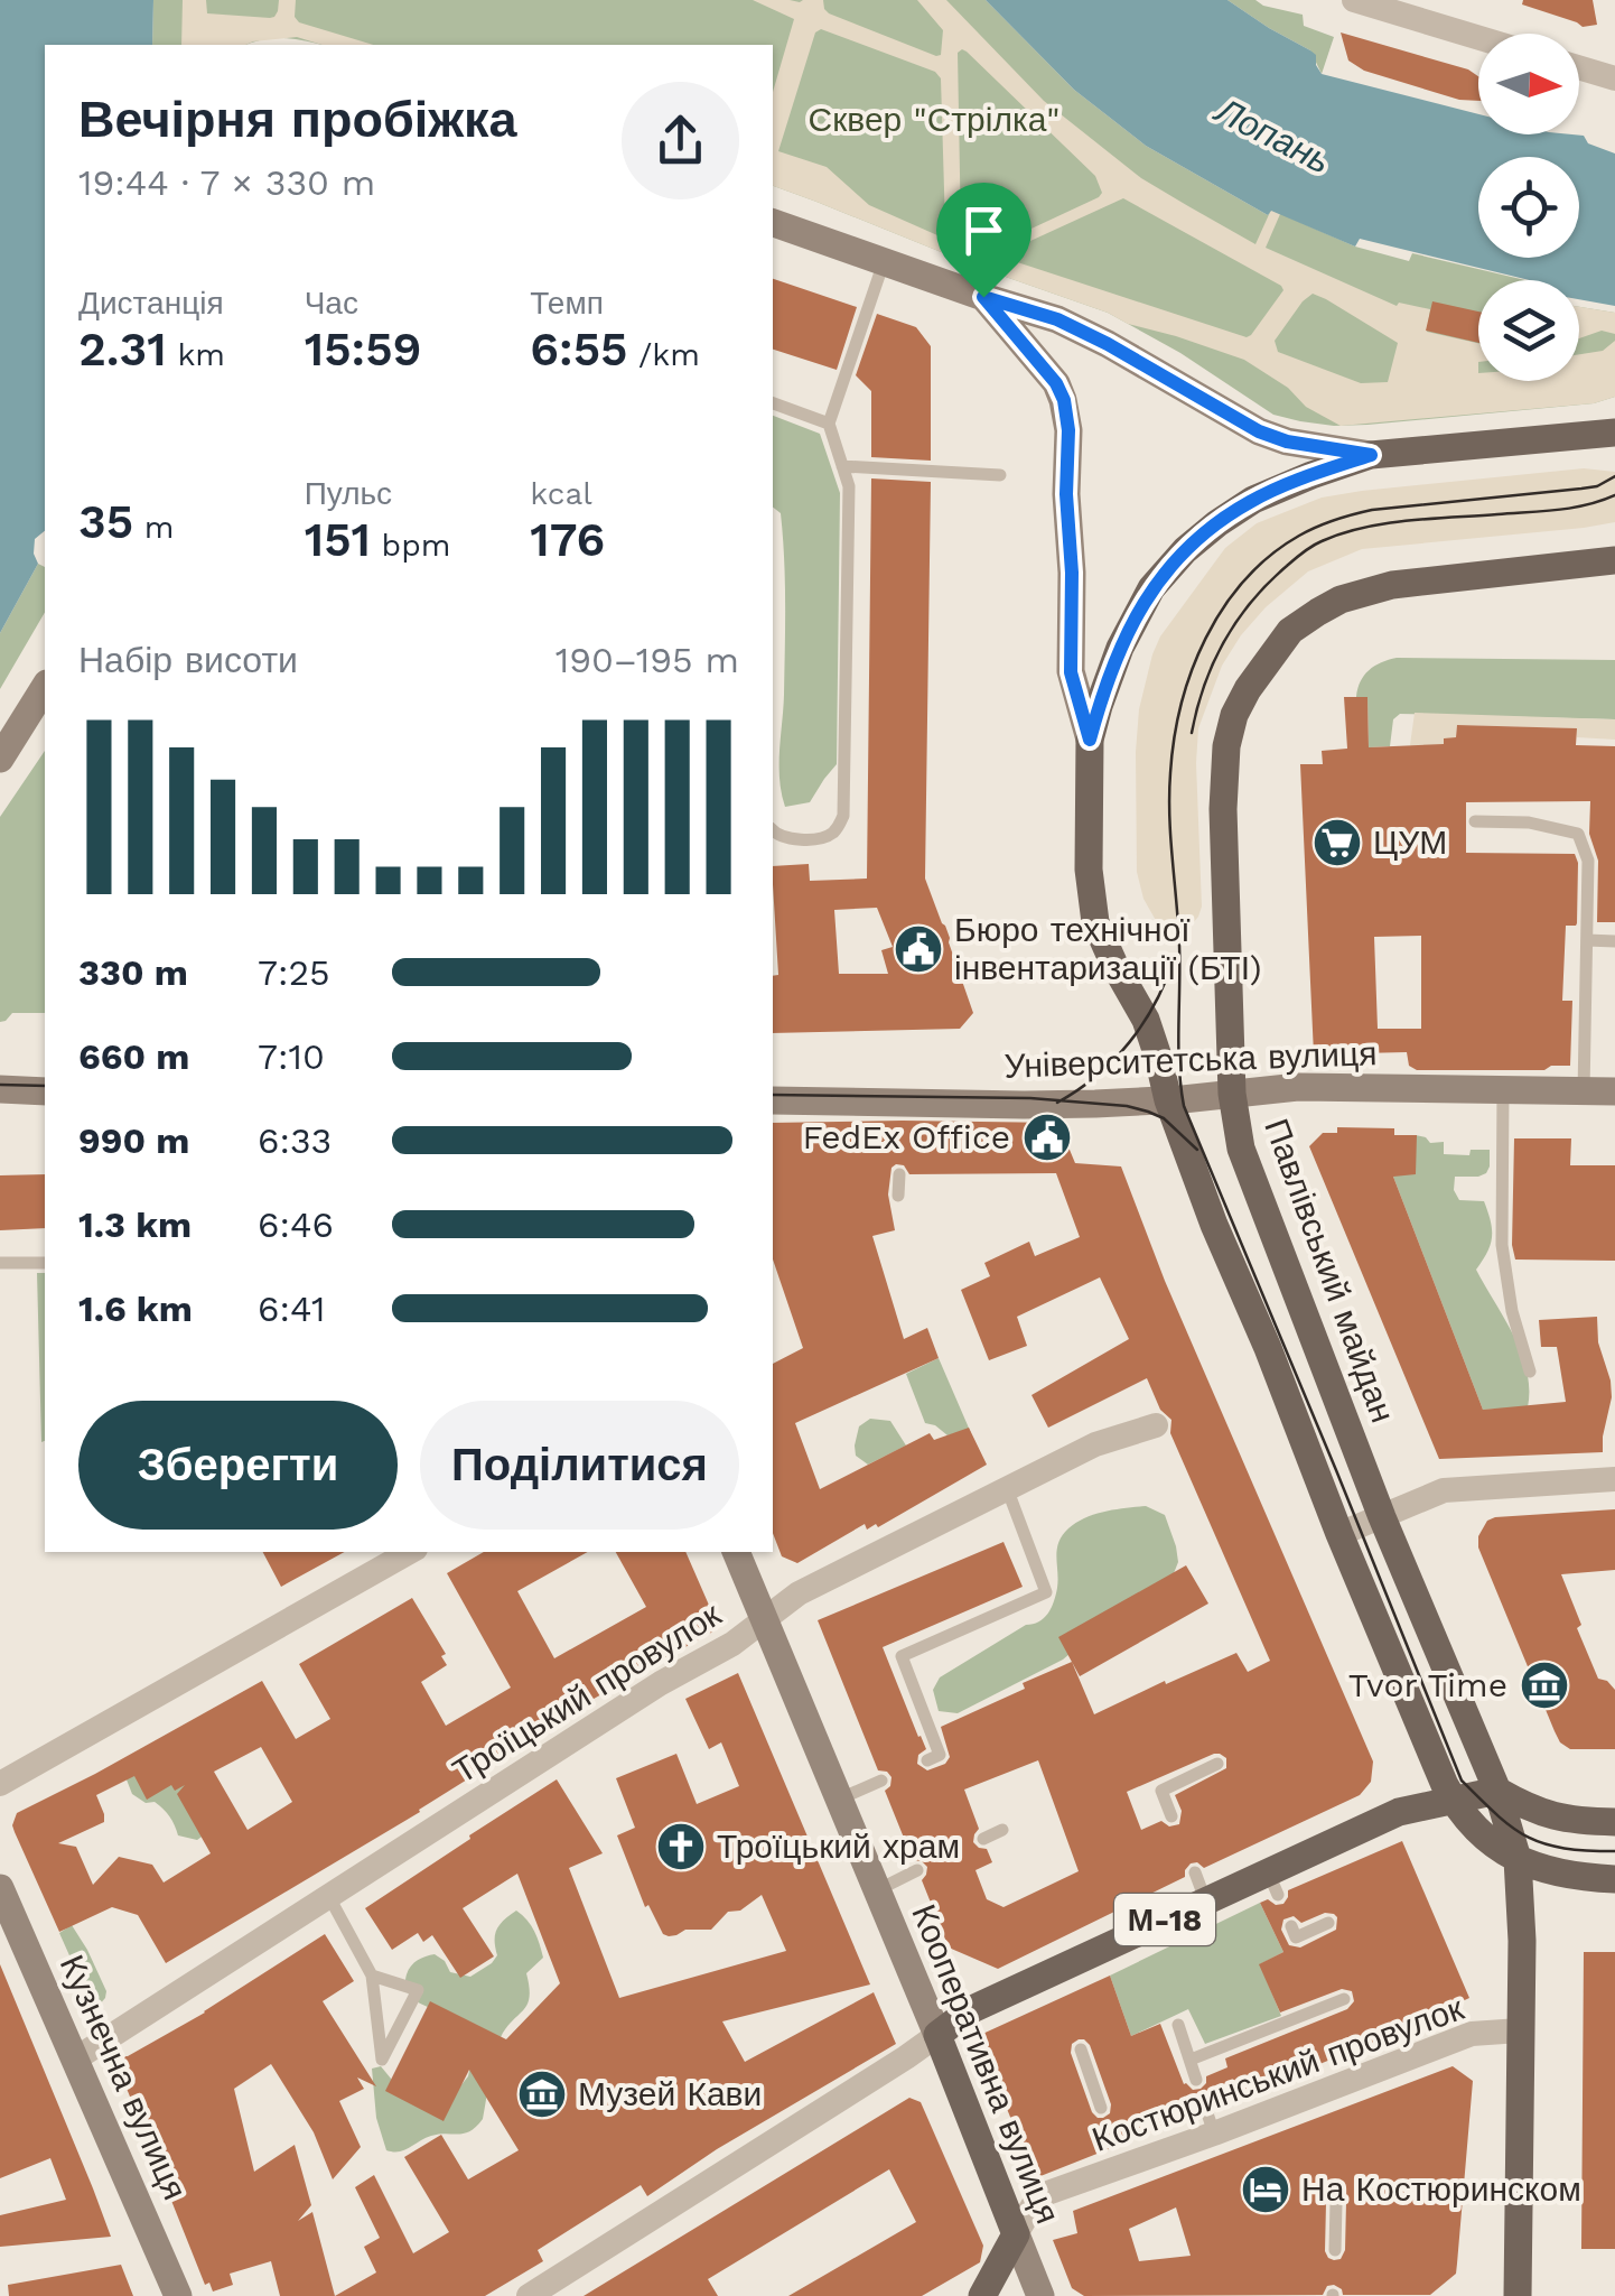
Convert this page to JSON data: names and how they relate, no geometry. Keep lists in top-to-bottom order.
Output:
{
  "streets": {
    "main road": ["Павлівський майдан", "М-18", "Кооперативна вулиця"],
    "street": [
      "Університетська вулиця",
      "Троїцький провулок",
      "Костюринський провулок",
      "Кузнечна вулиця"
    ]
  },
  "crossings": [
    ["Університетська вулиця", "Павлівський майдан"],
    ["Павлівський майдан", "Костюринський провулок"],
    ["Троїцький провулок", "Кооперативна вулиця"],
    ["Троїцький провулок", "Кузнечна вулиця"],
    ["М-18", "Кооперативна вулиця"],
    ["Кооперативна вулиця", "Костюринський провулок"]
  ],
  "water": ["Лопань"],
  "parks": ["Сквер \"Стрілка\""],
  "places": {
    "supermarket": ["ЦУМ"],
    "public building": ["Бюро технічної інвентаризації (БТІ)", "FedEx Office"],
    "museum": ["Tvor Time", "Музей Кави"],
    "church": ["Троїцький храм"],
    "hotel": ["На Костюринском"]
  },
  "north": "right",
  "page": {
    "heading": ["Вечірня пробіжка", "19:44 · 7 × 330 m"],
    "stats": [
      ["Дистанція", "2.31 km"],
      ["Час", "15:59"],
      ["Темп", "6:55 /km"],
      ["35 m"],
      ["Пульс", "151 bpm"],
      ["kcal", "176"]
    ],
    "chart": ["Набір висоти", "190–195 m"],
    "list": [
      {
        "name": "330 m",
        "note": "7:25"
      },
      {
        "name": "660 m",
        "note": "7:10"
      },
      {
        "name": "990 m",
        "note": "6:33"
      },
      {
        "name": "1.3 km",
        "note": "6:46"
      },
      {
        "name": "1.6 km",
        "note": "6:41"
      }
    ],
    "buttons": ["Зберегти", "Поділитися"]
  }
}
